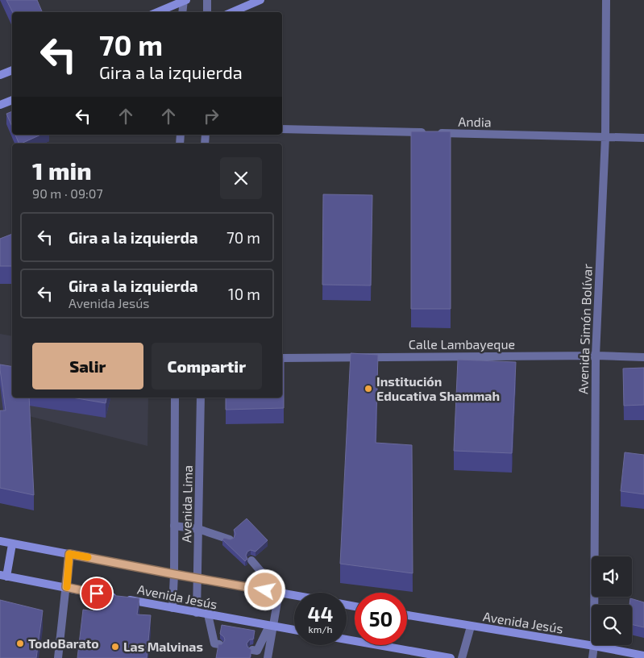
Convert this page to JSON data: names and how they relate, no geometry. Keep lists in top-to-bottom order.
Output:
{
  "streets": {
    "main road": ["Avenida Jesús"],
    "street": [
      "Andia",
      "Avenida Simón Bolívar",
      "Calle Lambayeque",
      "Avenida Lima"
    ]
  },
  "crossings": [
    ["Andia", "Avenida Simón Bolívar"],
    ["Avenida Simón Bolívar", "Calle Lambayeque"],
    ["Avenida Simón Bolívar", "Avenida Jesús"],
    ["Avenida Lima", "Avenida Jesús"]
  ],
  "places": ["Institución Educativa Shammah", "TodoBarato", "Las Malvinas"],
  "page": {
    "turn": ["70 m", "Gira a la izquierda"],
    "heading": ["1 min", "90 m · 09:07"],
    "list": [
      {
        "name": "Gira a la izquierda",
        "value": "70 m"
      },
      {
        "name": "Gira a la izquierda",
        "note": "Avenida Jesús",
        "value": "10 m"
      }
    ],
    "buttons": ["Salir", "Compartir"],
    "speed": "44 km/h",
    "limit": "50"
  }
}
